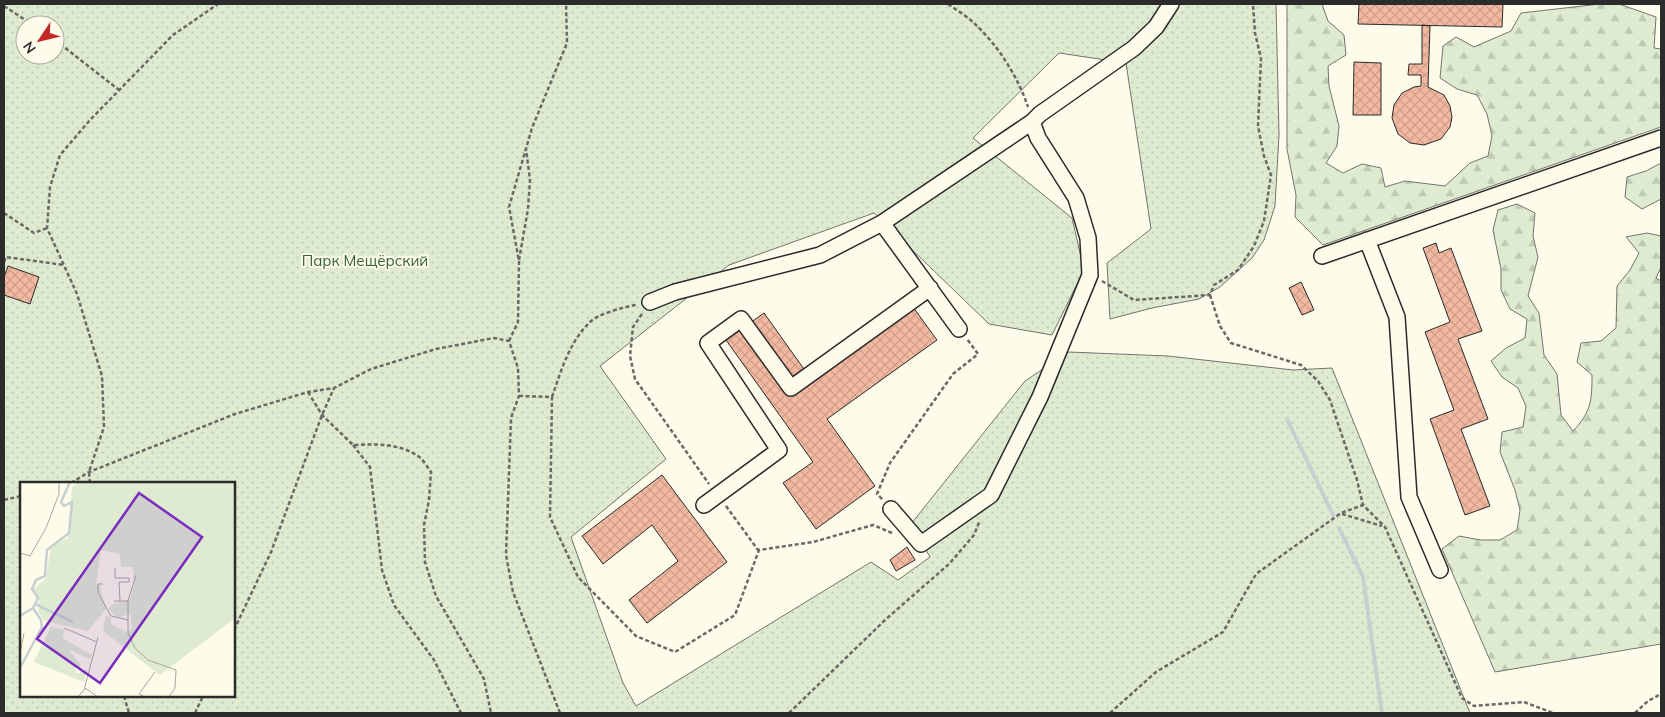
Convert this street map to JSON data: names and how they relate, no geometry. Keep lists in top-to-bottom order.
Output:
{
  "parks": ["Парк Мещёрский"],
  "north": "bottom left"
}
